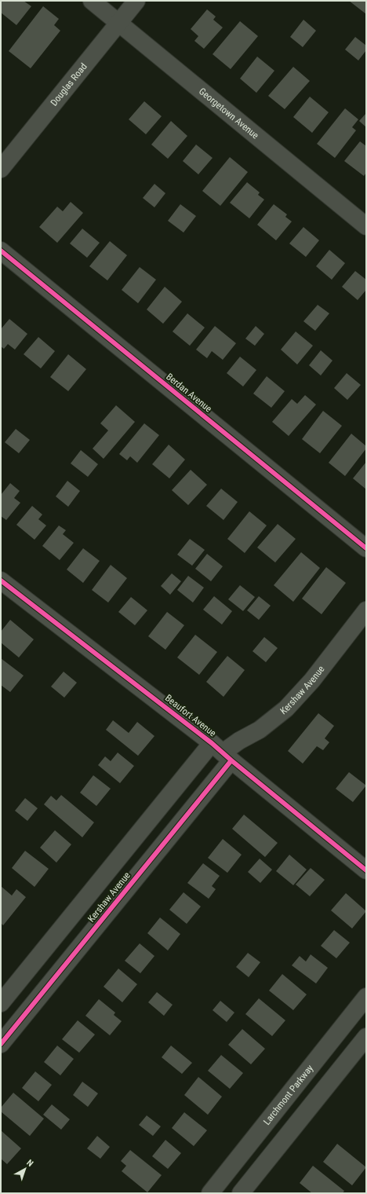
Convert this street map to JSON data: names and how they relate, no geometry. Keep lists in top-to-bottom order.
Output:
{
  "streets": {
    "street": [
      "Douglas Road",
      "Georgetown Avenue",
      "Berdan Avenue",
      "Kershaw Avenue",
      "Beaufort Avenue",
      "Larchmont Parkway"
    ]
  },
  "crossings": [
    ["Douglas Road", "Georgetown Avenue"],
    ["Kershaw Avenue", "Beaufort Avenue"]
  ],
  "north": "top right"
}
